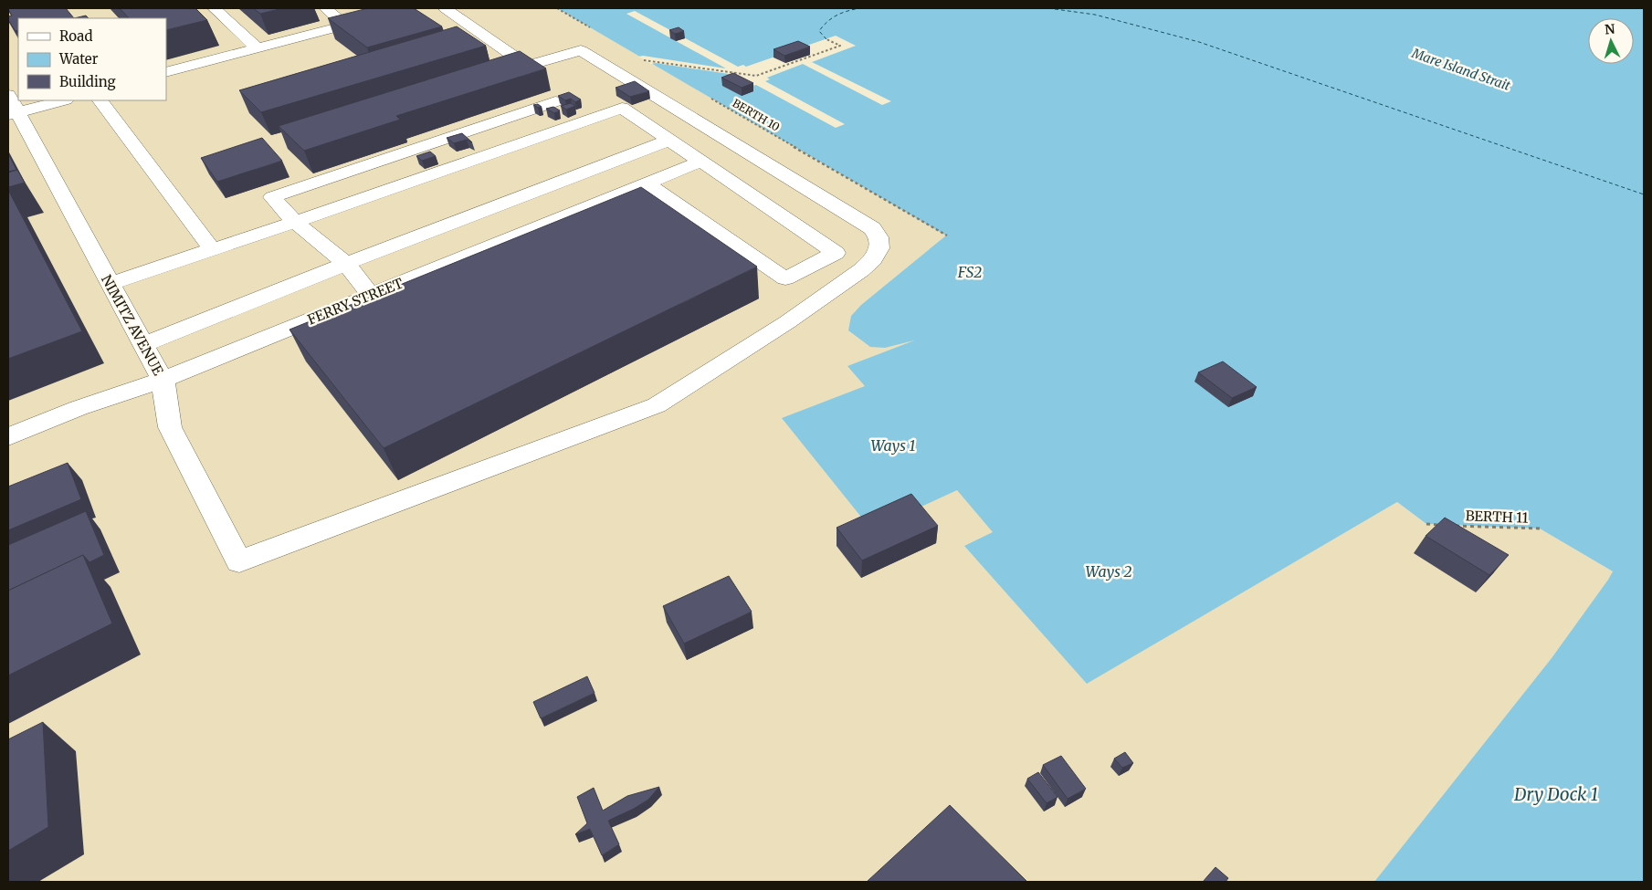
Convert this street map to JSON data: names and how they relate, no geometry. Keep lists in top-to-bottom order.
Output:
{
  "streets": {
    "street": ["FERRY STREET", "NIMITZ AVENUE"],
    "path": ["BERTH 10", "BERTH 11"]
  },
  "crossings": [
    ["FERRY STREET", "NIMITZ AVENUE"]
  ],
  "water": [
    "Mare Island Strait",
    "FS2",
    "Ways 1",
    "Ways 2",
    "Dry Dock 1"
  ],
  "legend": ["Road", "Water", "Building"],
  "north": "top"
}
